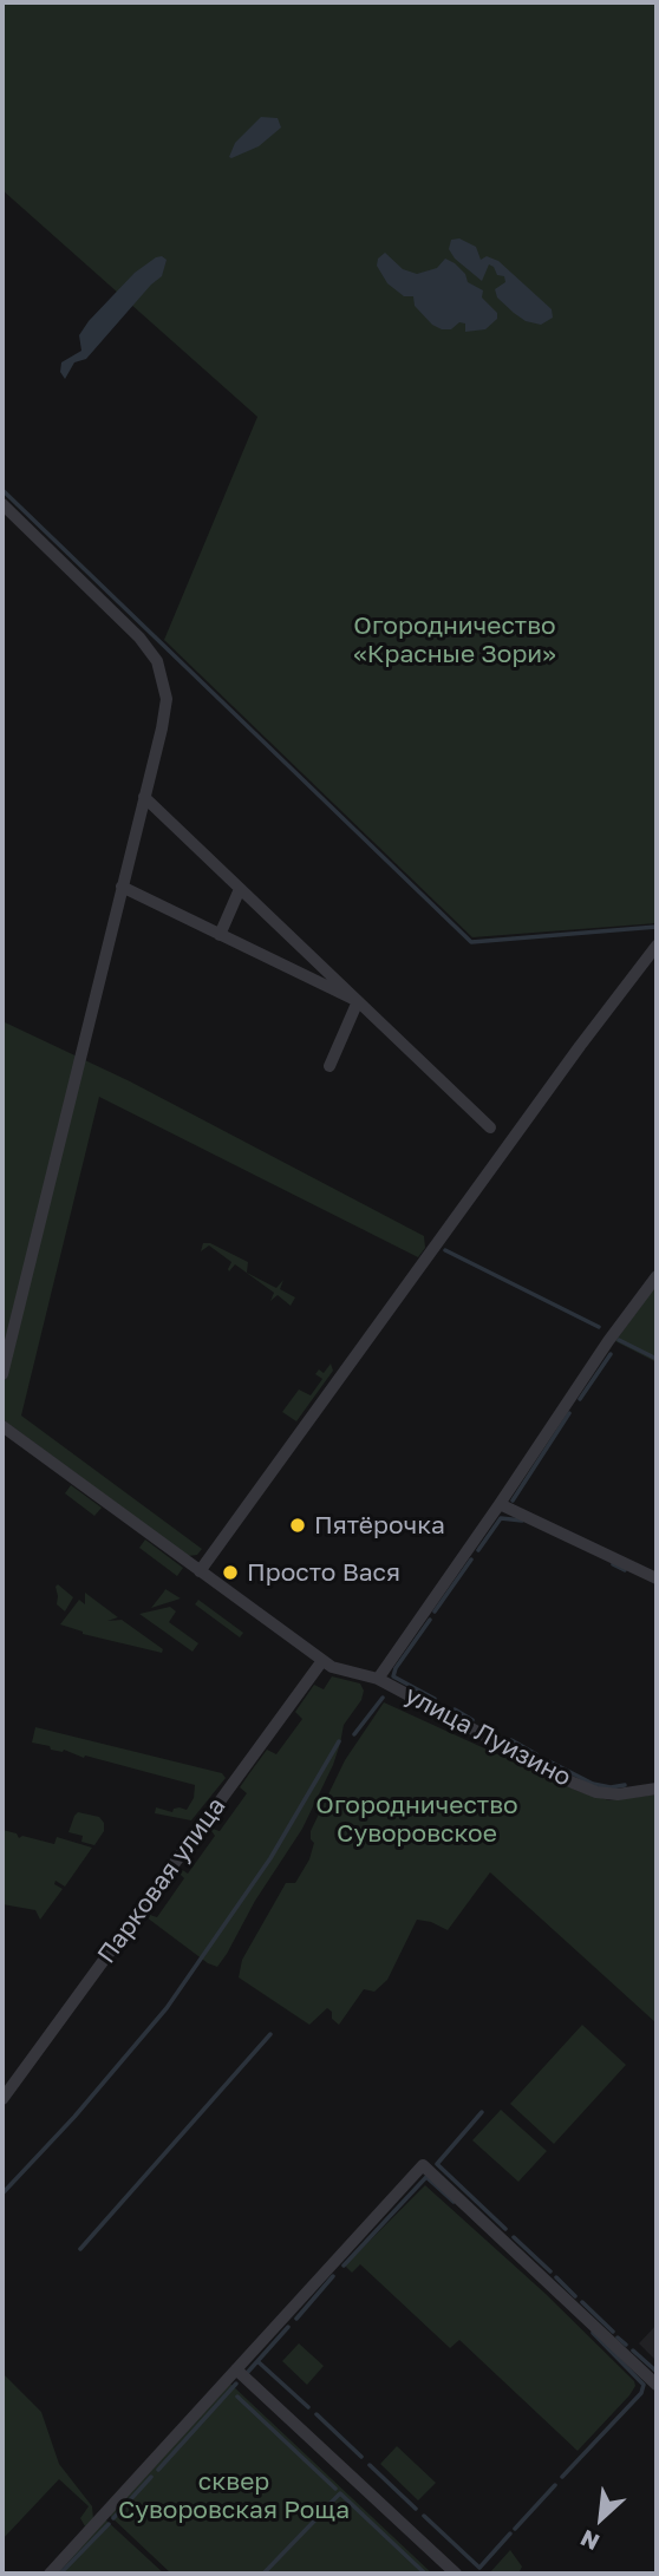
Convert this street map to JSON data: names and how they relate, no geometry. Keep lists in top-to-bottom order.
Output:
{
  "streets": {
    "street": ["улица Луизино", "Парковая улица"]
  },
  "crossings": [
    ["улица Луизино", "Парковая улица"]
  ],
  "parks": ["Огородничество «Красные Зори»", "Огородничество Суворовское", "сквер Суворовская Роща"],
  "places": ["Пятёрочка", "Просто Вася"],
  "north": "bottom left"
}
